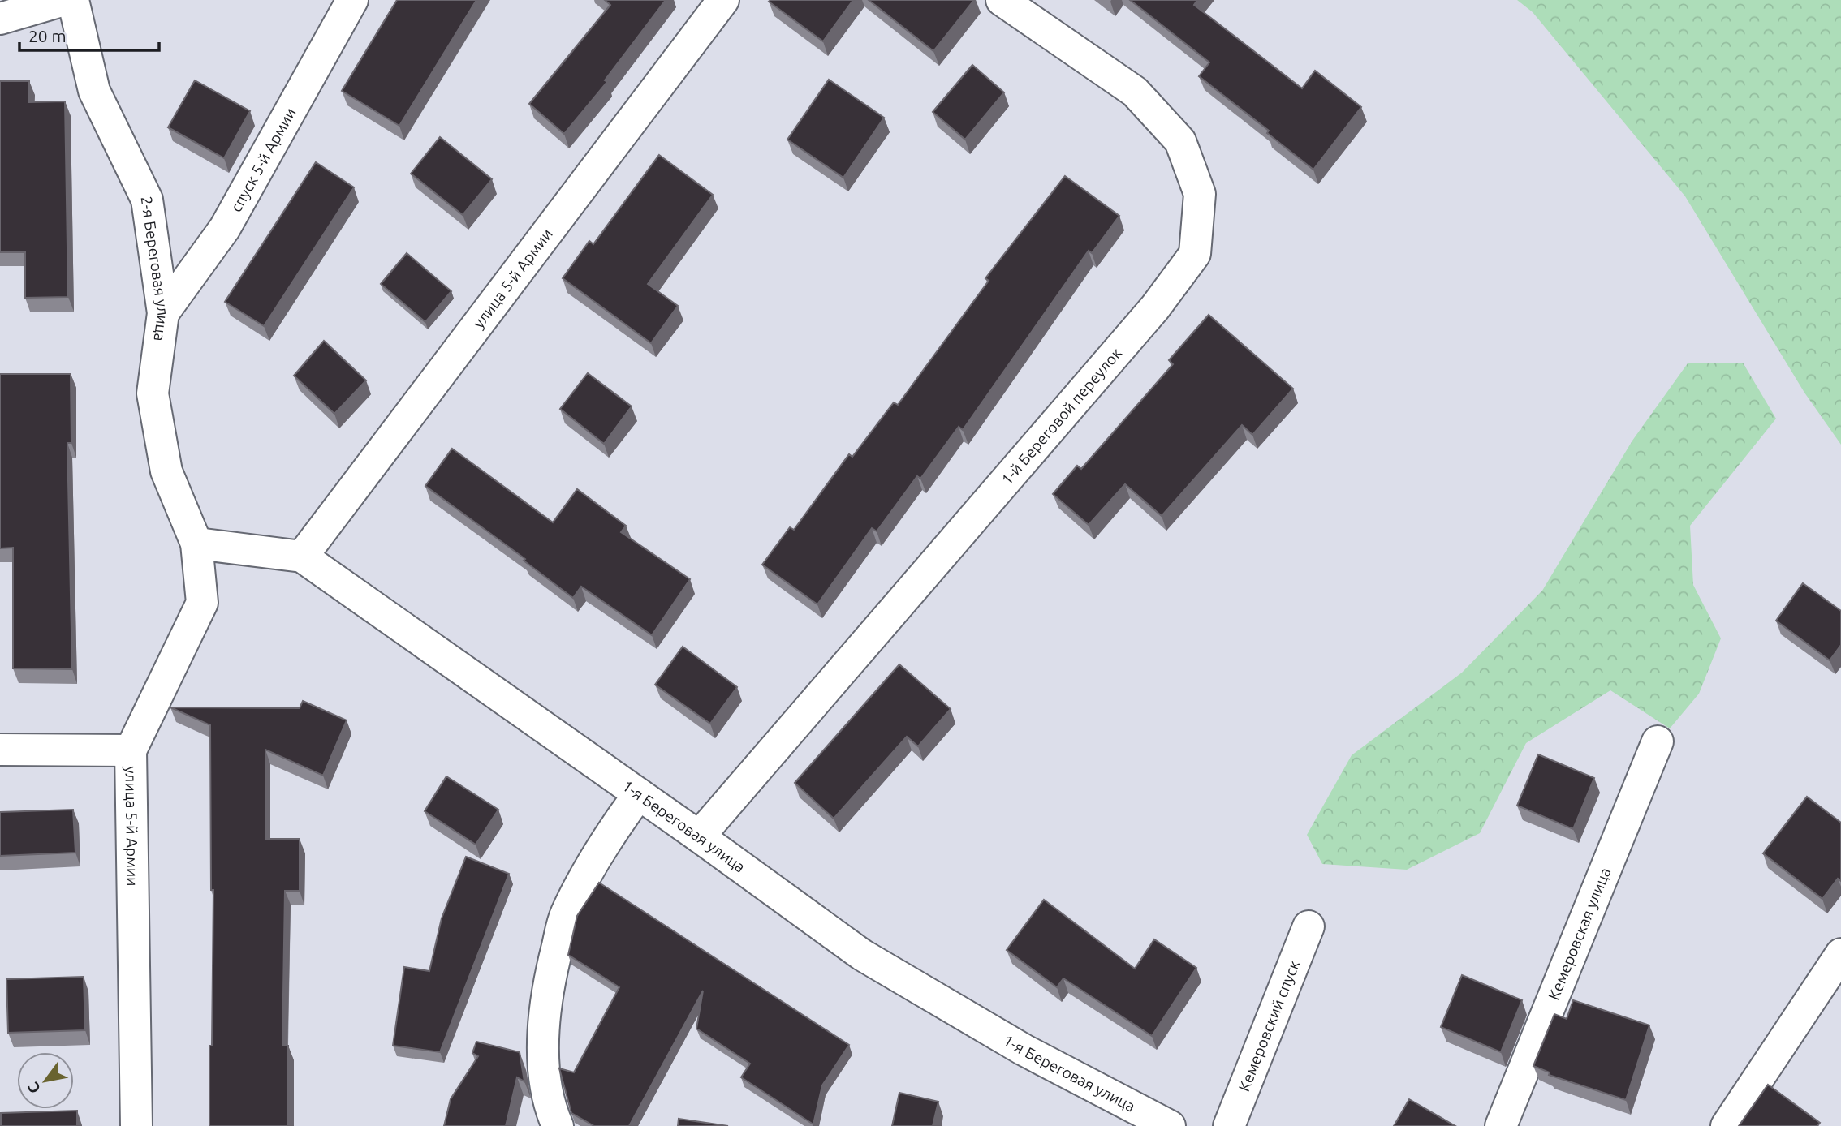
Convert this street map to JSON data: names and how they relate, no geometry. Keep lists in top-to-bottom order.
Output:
{
  "streets": {
    "street": [
      "спуск 5-й Армии",
      "2-я Береговая улица",
      "улица 5-й Армии",
      "1-й Береговой переулок",
      "1-я Береговая улица",
      "Кемеровская улица",
      "Кемеровский спуск"
    ]
  },
  "crossings": [
    ["спуск 5-й Армии", "2-я Береговая улица"],
    ["2-я Береговая улица", "улица 5-й Армии"],
    ["2-я Береговая улица", "1-я Береговая улица"],
    ["улица 5-й Армии", "1-я Береговая улица"],
    ["1-й Береговой переулок", "1-я Береговая улица"]
  ],
  "scale_bar": "20 m",
  "north": "bottom left"
}
